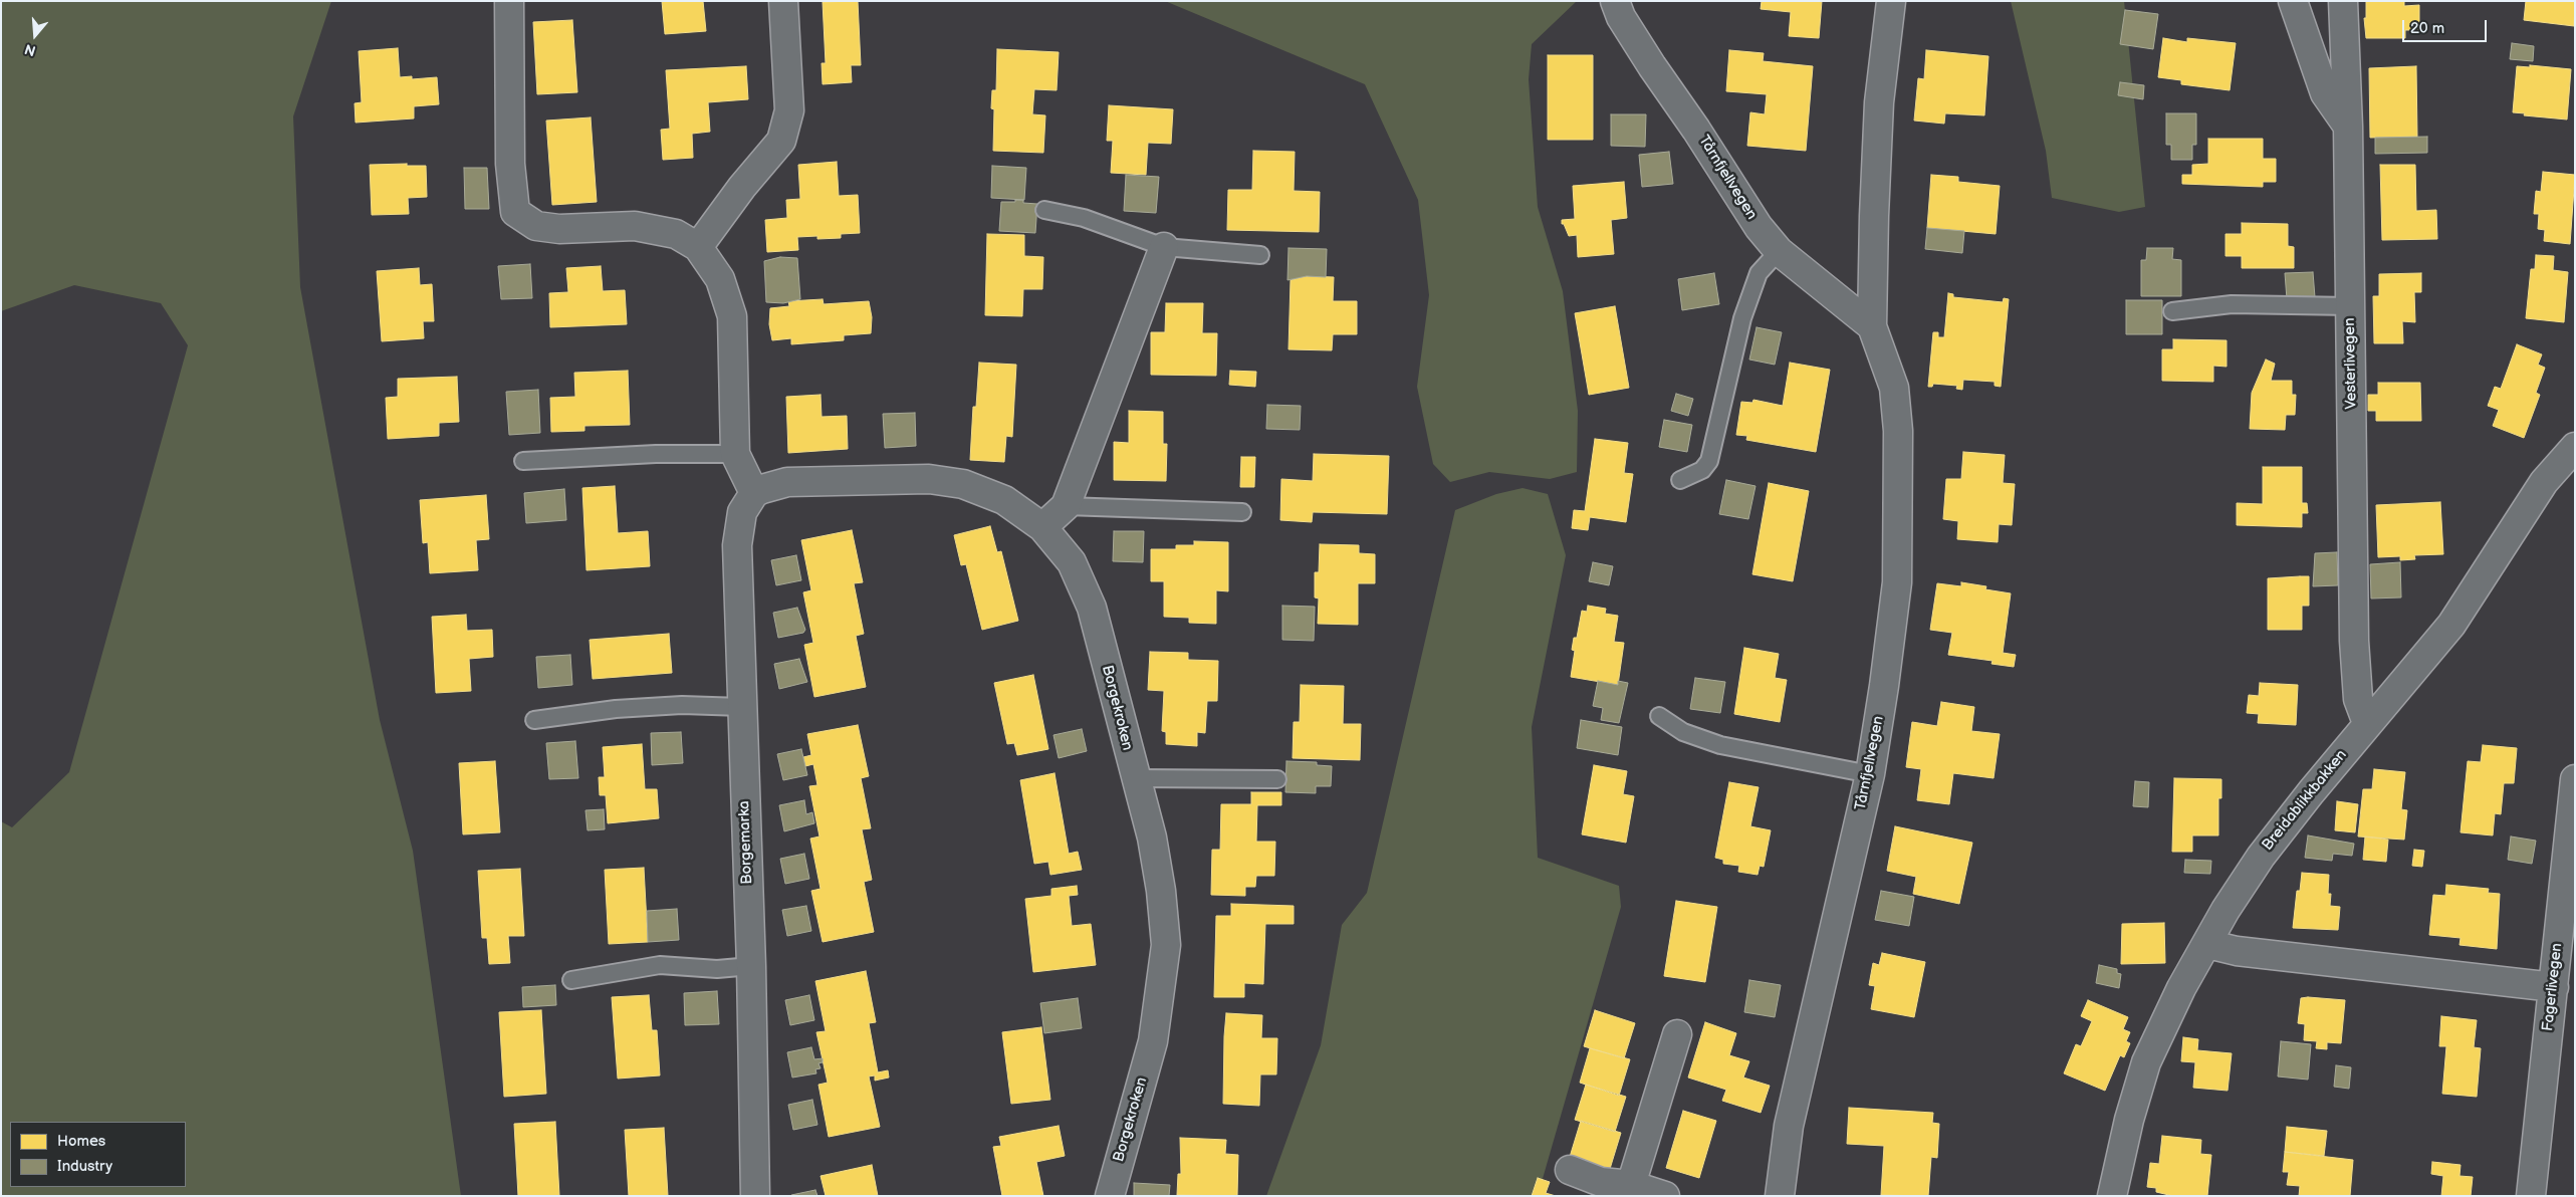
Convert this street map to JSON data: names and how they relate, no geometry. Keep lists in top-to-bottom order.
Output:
{
  "streets": {
    "street": [
      "Tårnfjellvegen",
      "Vesterlivegen",
      "Borgekroken",
      "Breidablikkbakken",
      "Borgemarka",
      "Fagerlivegen"
    ]
  },
  "crossings": [
    ["Vesterlivegen", "Breidablikkbakken"],
    ["Borgekroken", "Borgemarka"]
  ],
  "legend": ["Homes", "Industry"],
  "scale_bar": "20 m",
  "north": "bottom"
}
